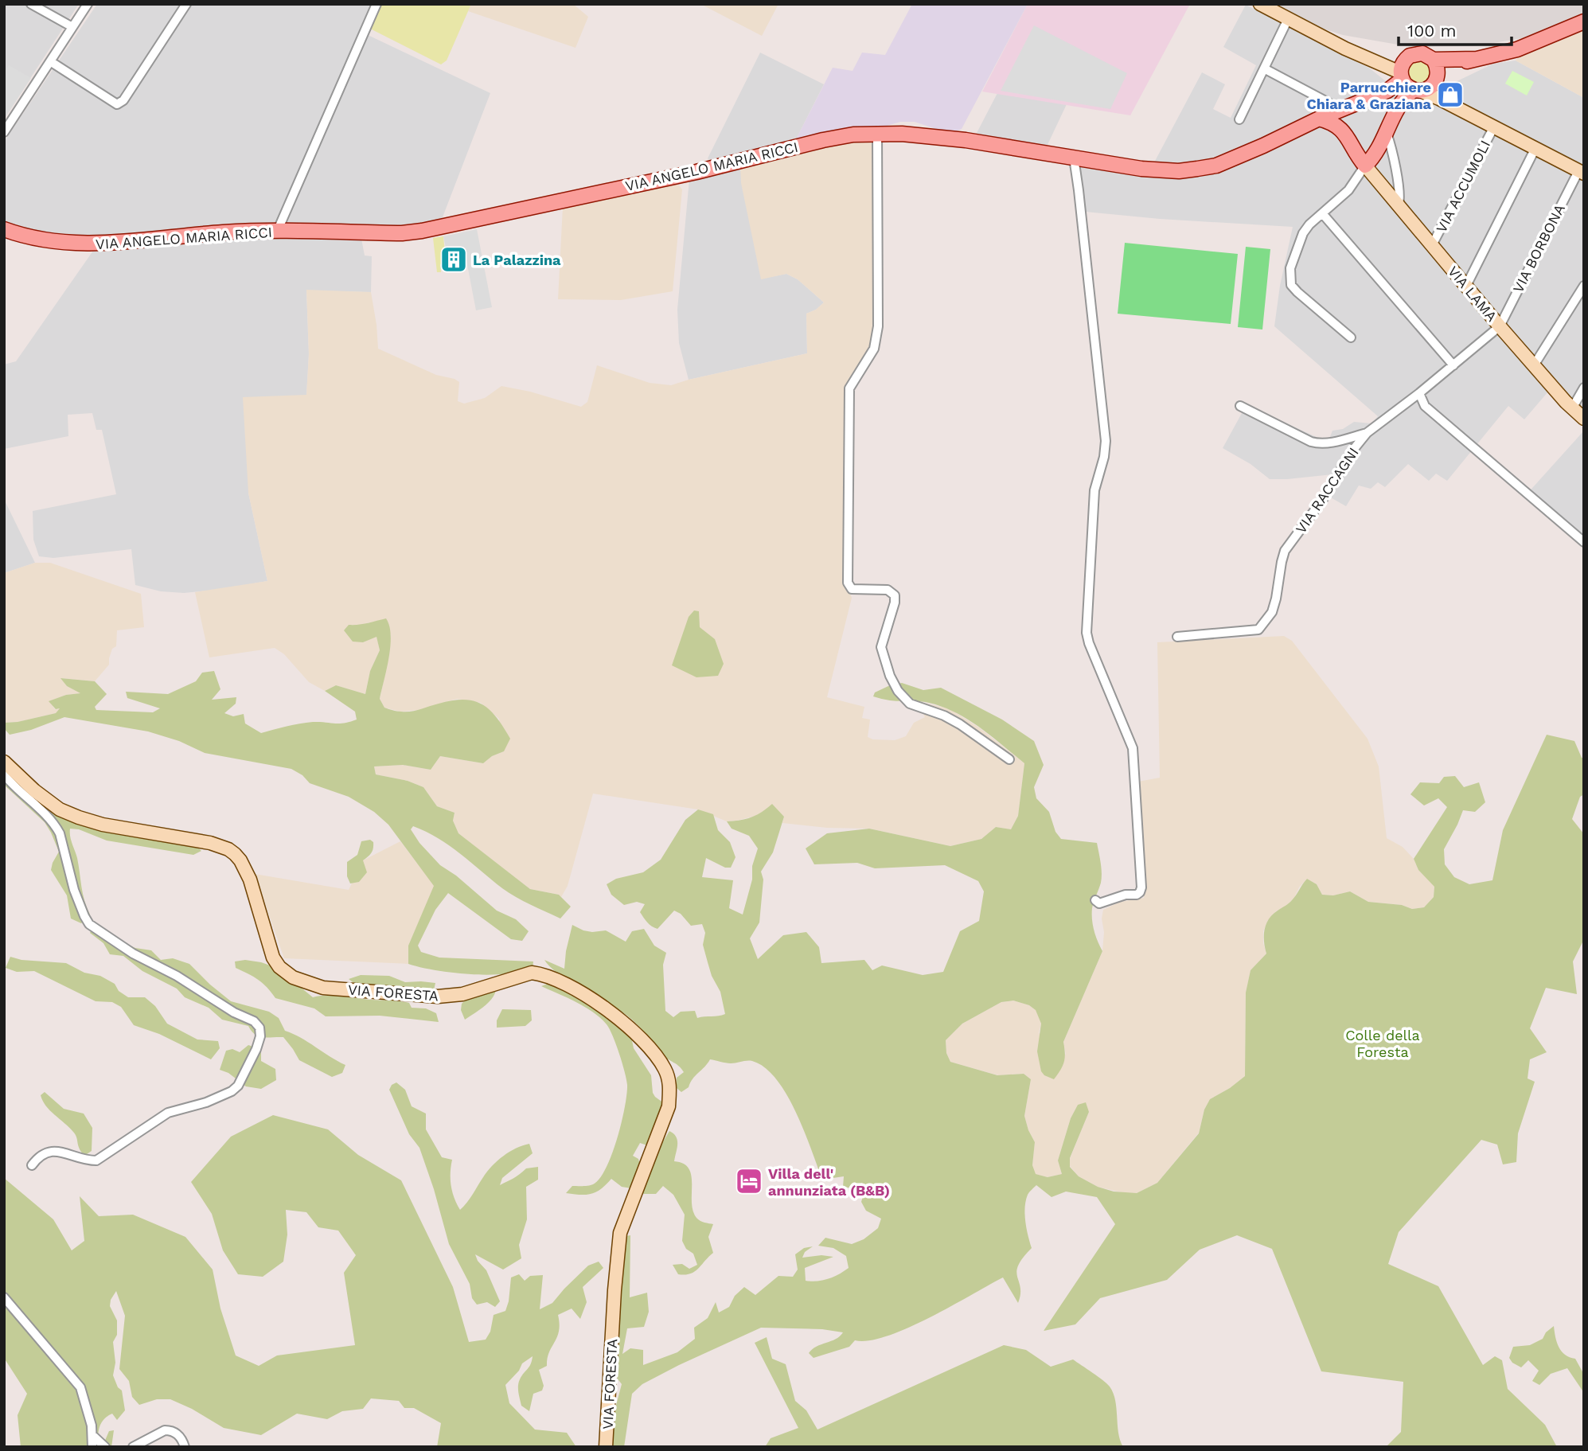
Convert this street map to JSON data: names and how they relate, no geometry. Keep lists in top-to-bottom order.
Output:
{
  "streets": {
    "main road": ["VIA ANGELO MARIA RICCI", "VIA LAMA", "VIA FORESTA"],
    "street": ["VIA ACCUMOLI", "VIA BORBONA", "VIA RACCAGNI"]
  },
  "crossings": [
    ["VIA ACCUMOLI", "VIA LAMA"],
    ["VIA BORBONA", "VIA LAMA"],
    ["VIA BORBONA", "VIA RACCAGNI"],
    ["VIA LAMA", "VIA RACCAGNI"]
  ],
  "parks": ["Colle della Foresta"],
  "places": {
    "shop": ["Parrucchiere Chiara & Graziana"],
    "building": ["La Palazzina"],
    "hotel": ["Villa dell' annunziata (B&B)"]
  },
  "scale_bar": "100 m"
}
